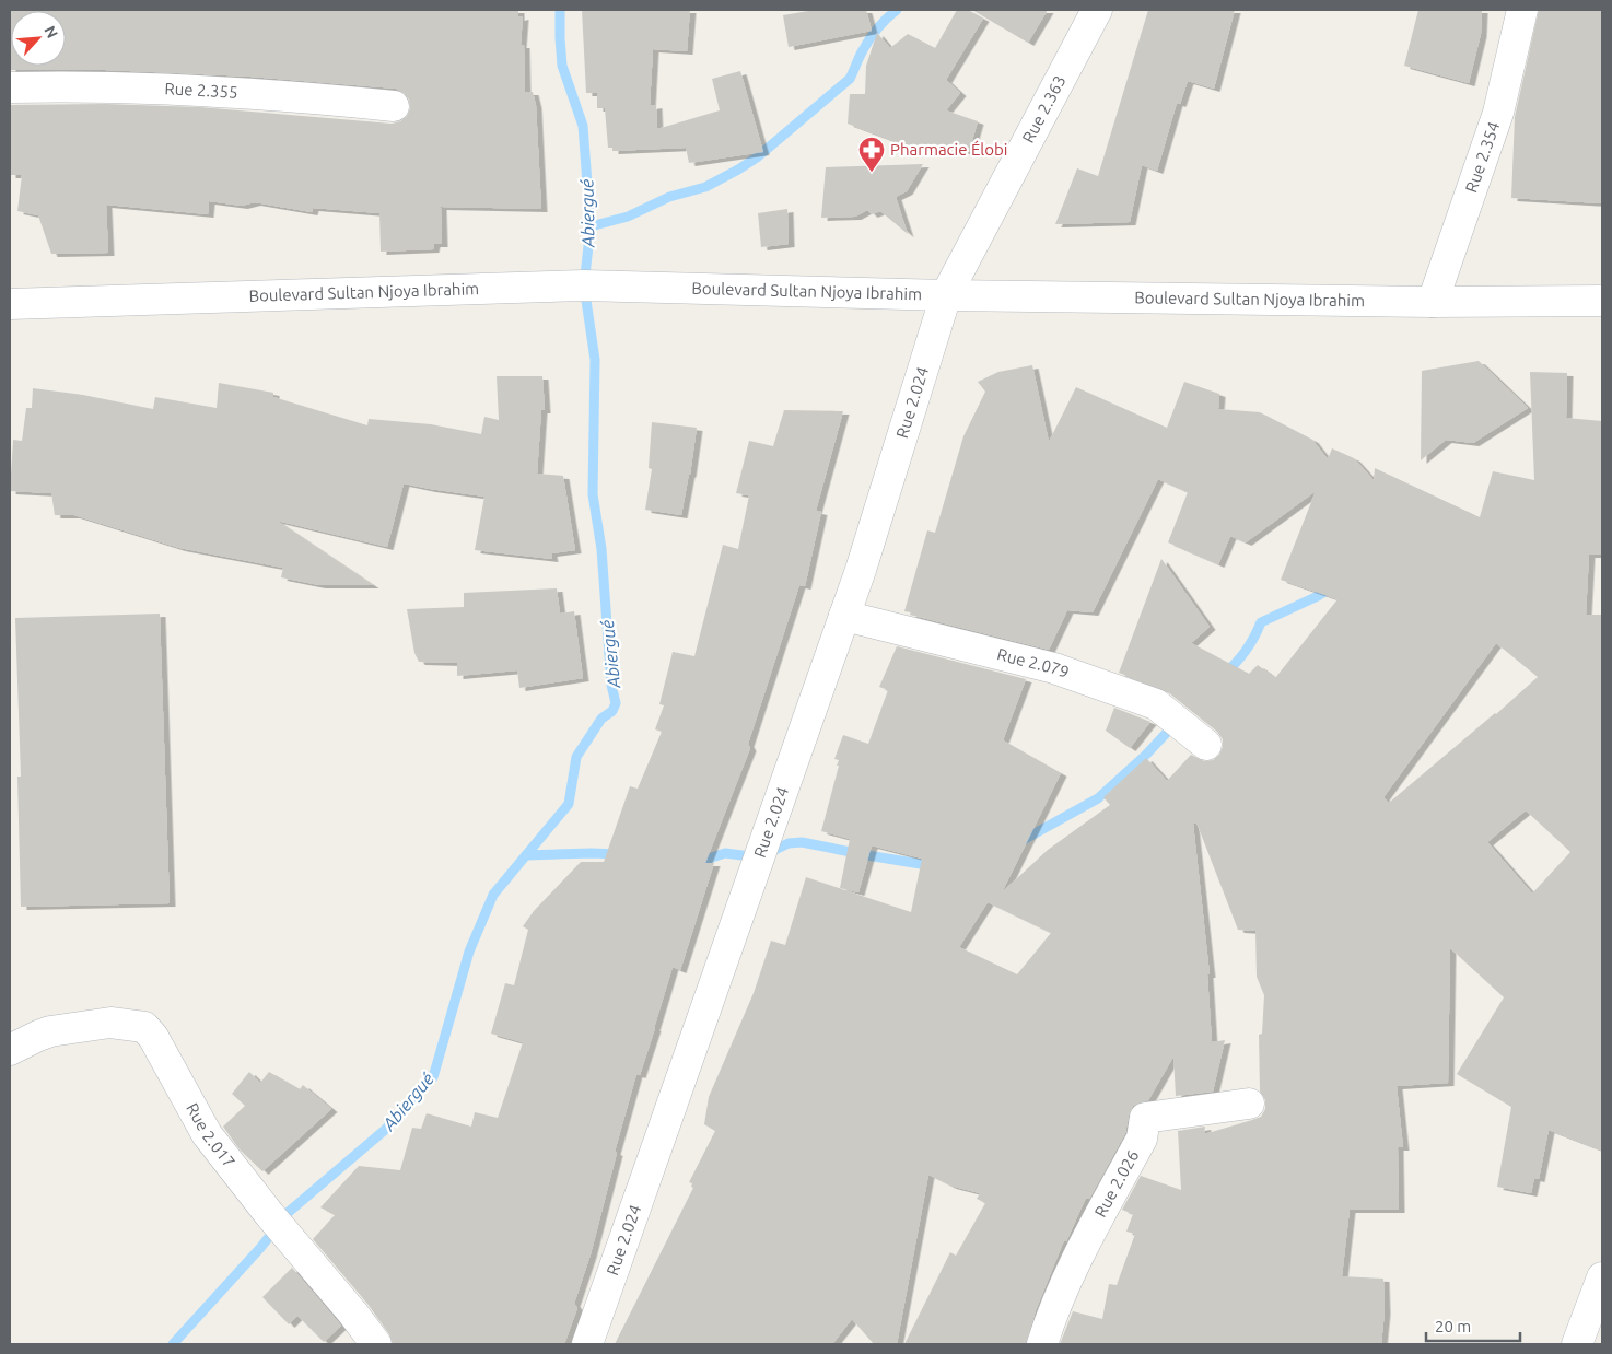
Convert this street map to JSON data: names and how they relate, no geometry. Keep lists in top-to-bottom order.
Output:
{
  "streets": {
    "street": [
      "Rue 2.355",
      "Rue 2.363",
      "Rue 2.354",
      "Boulevard Sultan Njoya Ibrahim",
      "Rue 2.024",
      "Rue 2.079",
      "Rue 2.017",
      "Rue 2.026"
    ]
  },
  "crossings": [
    ["Rue 2.363", "Boulevard Sultan Njoya Ibrahim"],
    ["Rue 2.363", "Rue 2.024"],
    ["Rue 2.354", "Boulevard Sultan Njoya Ibrahim"],
    ["Boulevard Sultan Njoya Ibrahim", "Rue 2.024"],
    ["Rue 2.024", "Rue 2.079"]
  ],
  "water": ["Abiergué"],
  "places": {
    "pharmacy": ["Pharmacie Élobi"]
  },
  "scale_bar": "20 m",
  "north": "top right"
}
